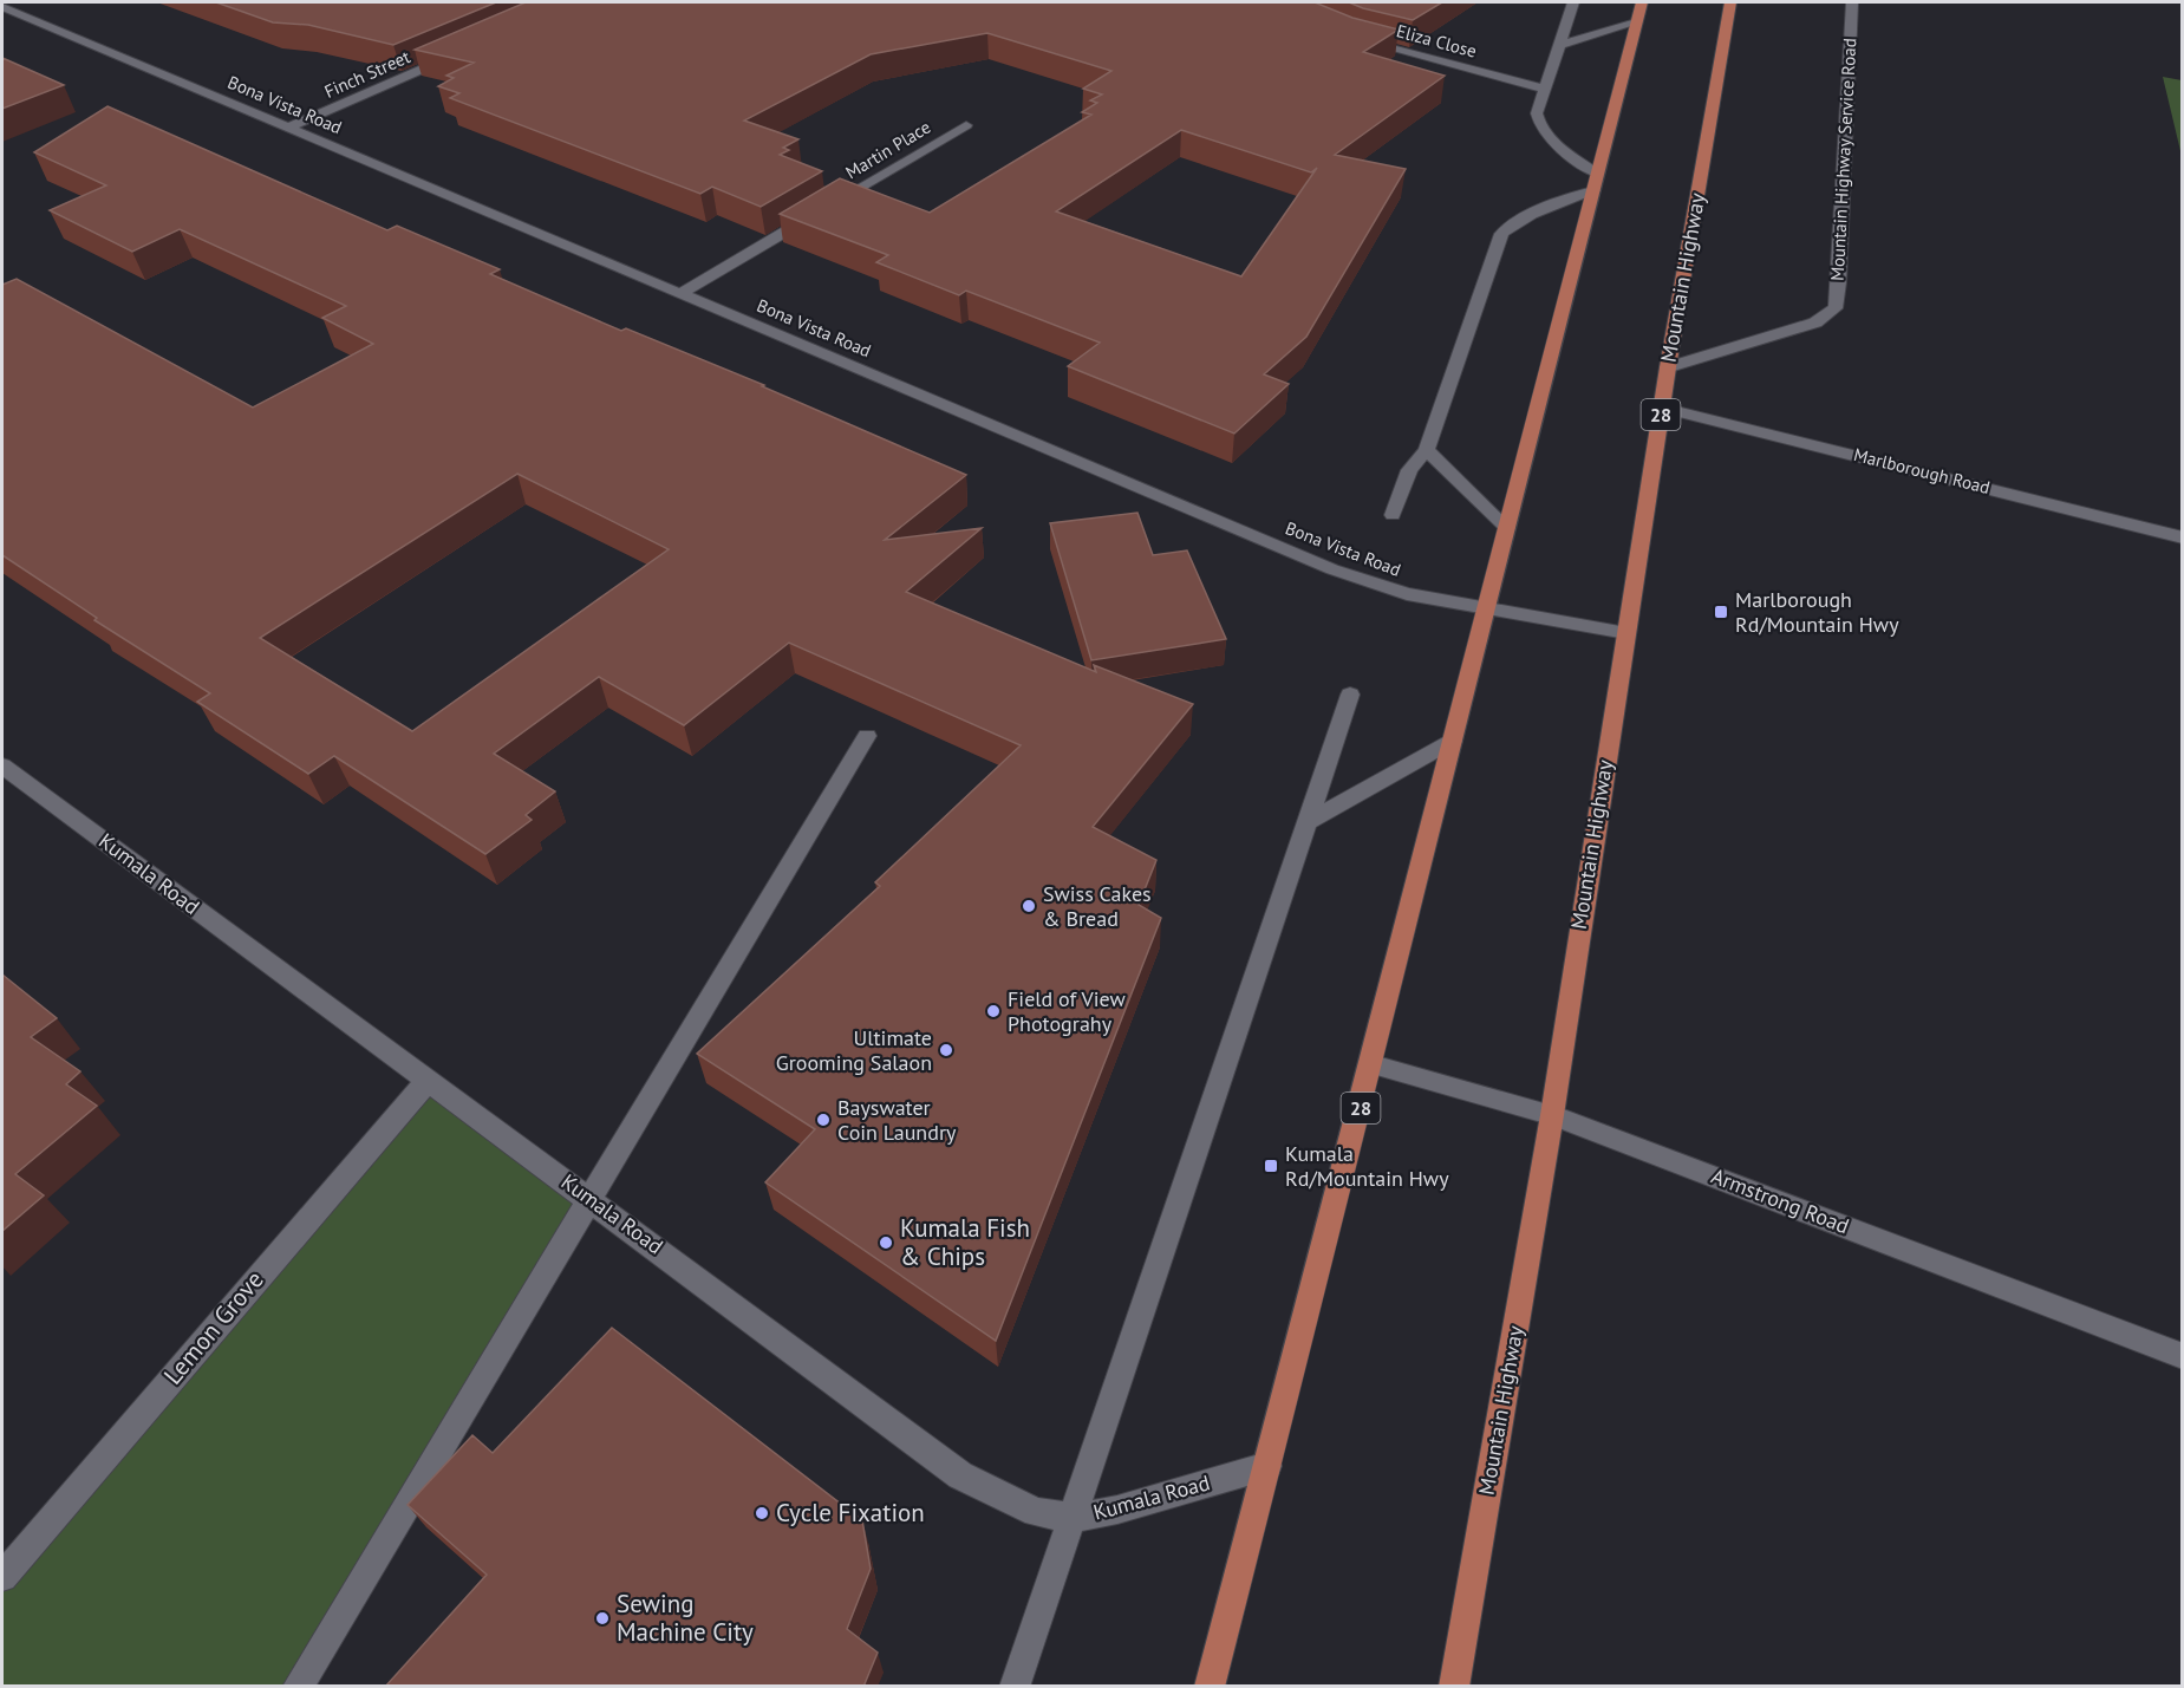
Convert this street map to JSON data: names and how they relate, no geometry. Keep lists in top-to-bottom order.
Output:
{
  "streets": {
    "main road": ["Mountain Highway", "28"],
    "street": [
      "Eliza Close",
      "Finch Street",
      "Bona Vista Road",
      "Martin Place",
      "Mountain Highway Service Road",
      "Marlborough Road",
      "Kumala Road",
      "Armstrong Road",
      "Lemon Grove"
    ]
  },
  "crossings": [
    ["Finch Street", "Bona Vista Road"],
    ["Bona Vista Road", "Martin Place"],
    ["Bona Vista Road", "Mountain Highway"],
    ["Bona Vista Road", "28"],
    ["Mountain Highway Service Road", "Mountain Highway"],
    ["Mountain Highway", "Marlborough Road"],
    ["Mountain Highway", "Armstrong Road"],
    ["28", "Kumala Road"],
    ["28", "Armstrong Road"],
    ["Kumala Road", "Lemon Grove"]
  ],
  "places": {
    "transit": ["Marlborough Rd/Mountain Hwy", "Kumala Rd/Mountain Hwy"],
    "other": [
      "Swiss Cakes & Bread",
      "Field of View Photograhy",
      "Ultimate Grooming Salaon",
      "Bayswater Coin Laundry",
      "Kumala Fish & Chips",
      "Cycle Fixation",
      "Sewing Machine City"
    ]
  }
}
